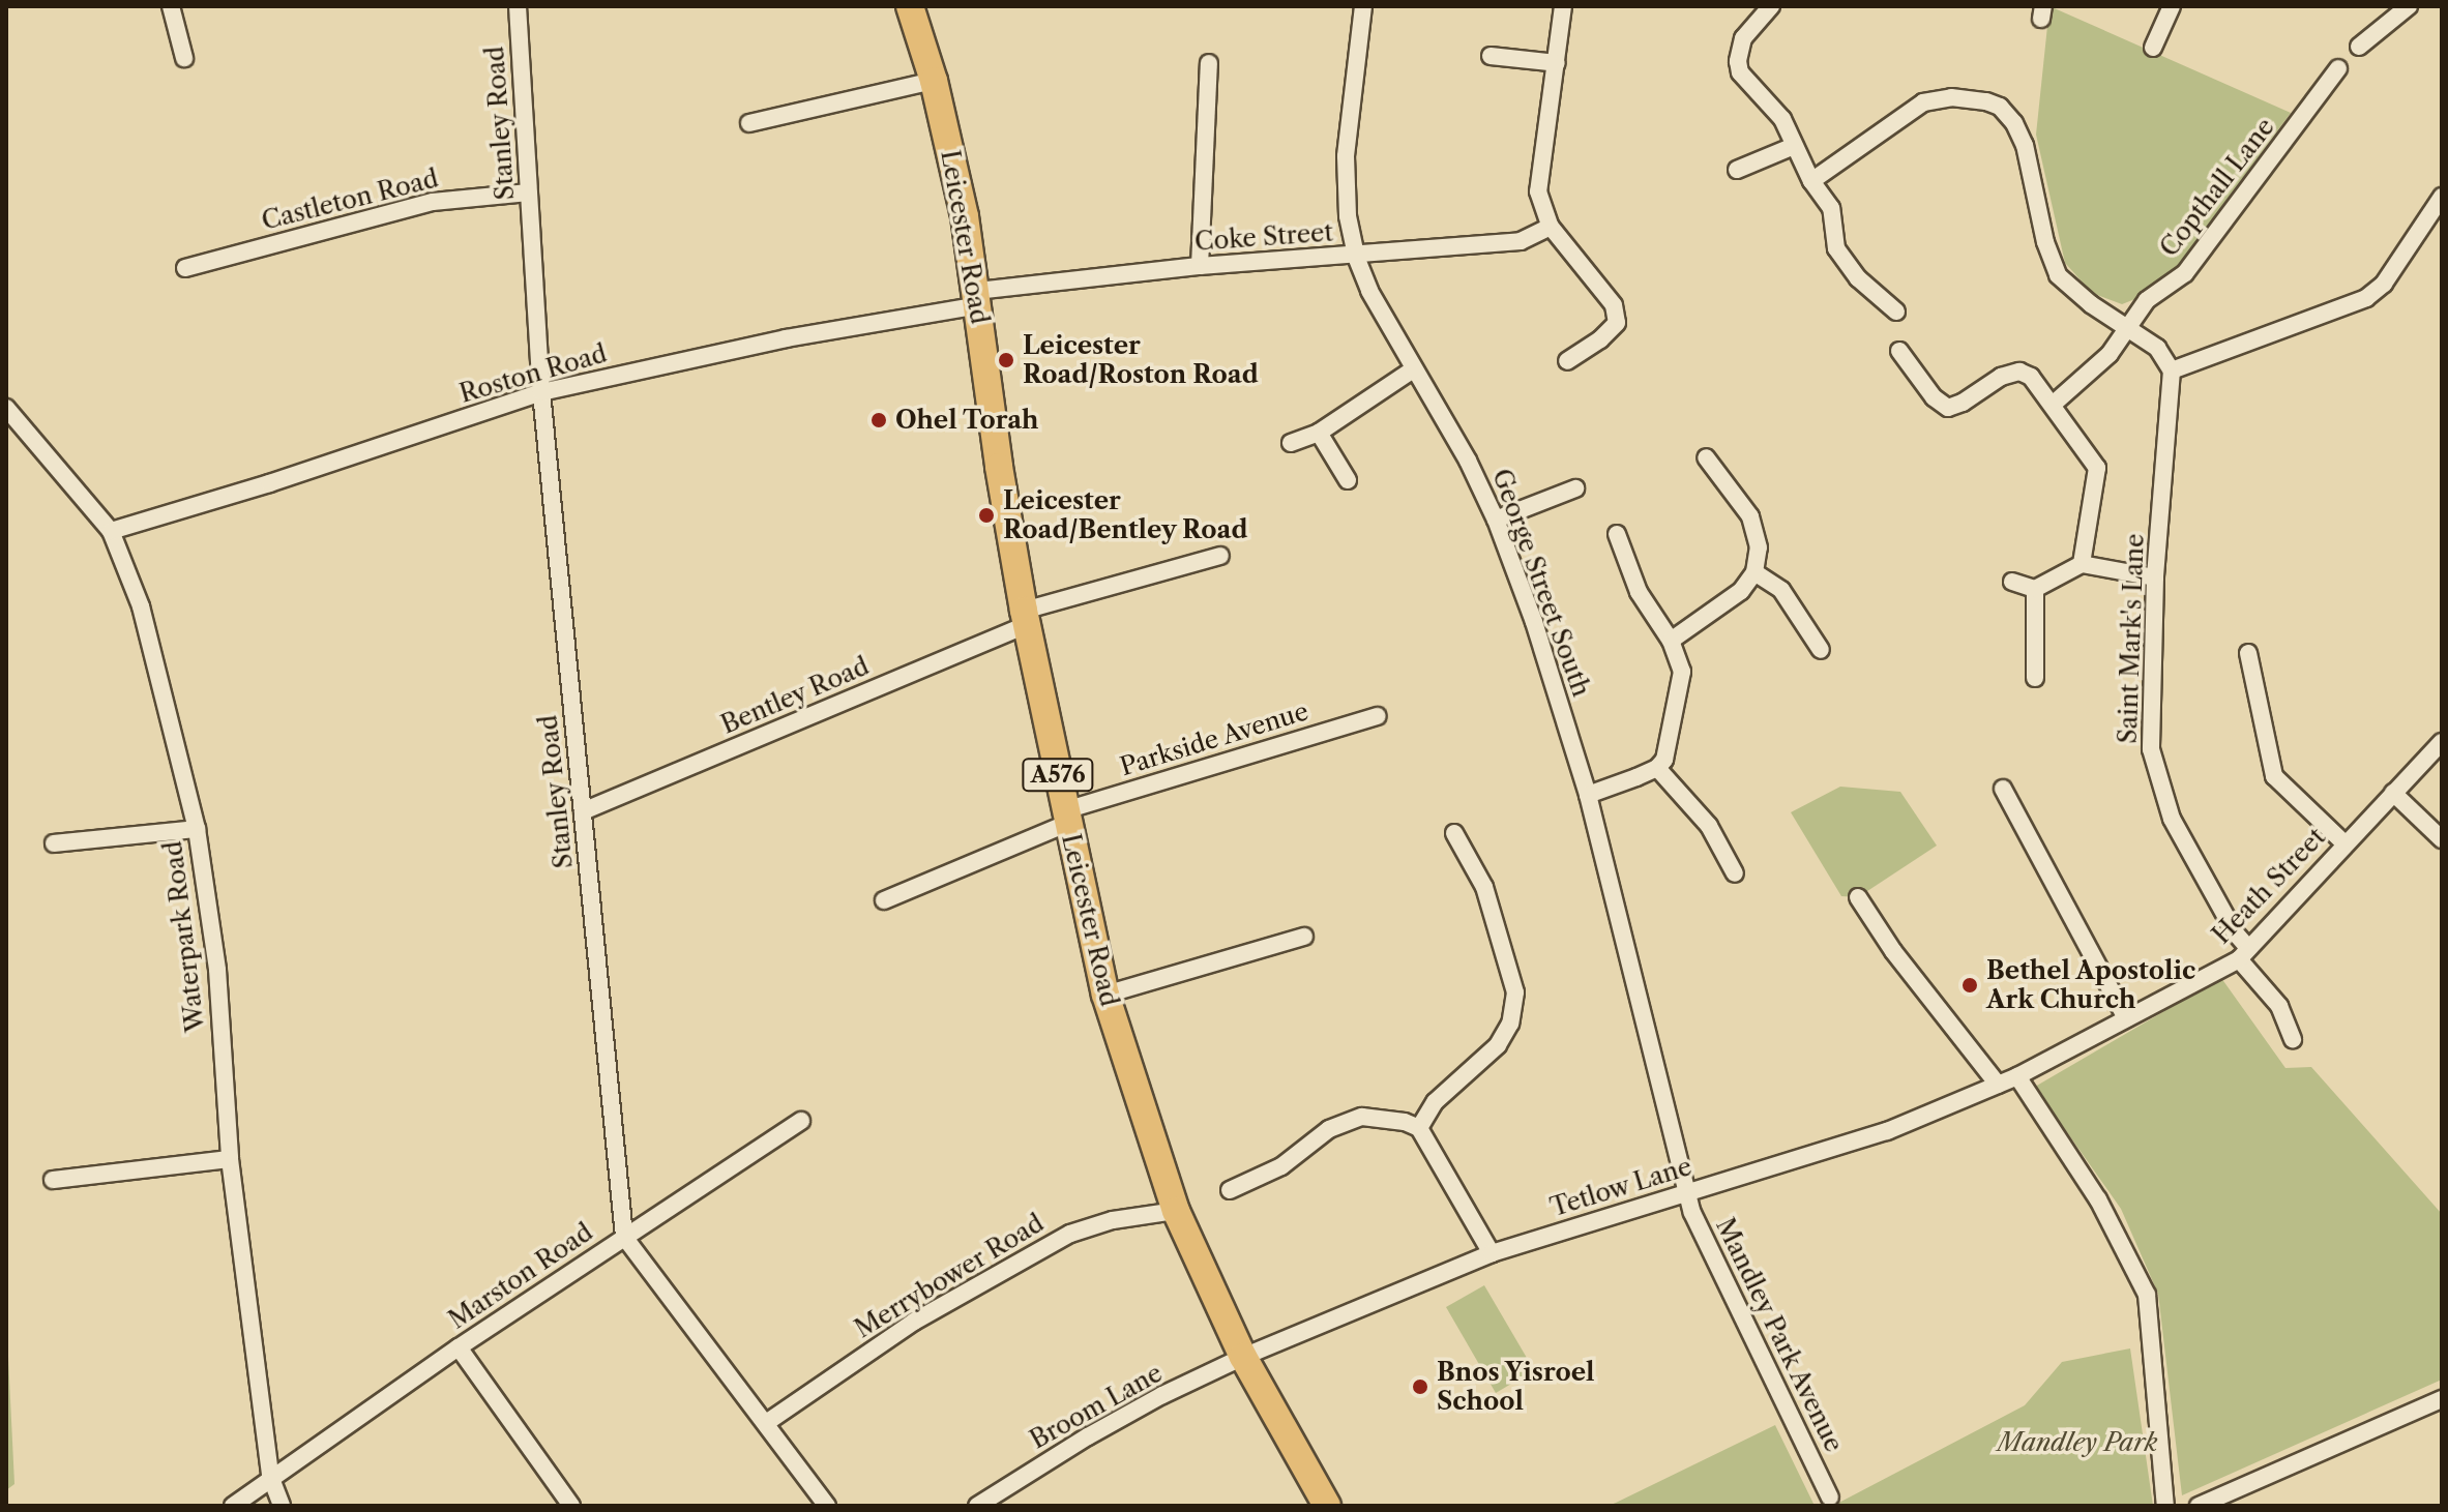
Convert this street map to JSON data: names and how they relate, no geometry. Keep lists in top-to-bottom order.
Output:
{
  "streets": {
    "main road": ["Leicester Road", "A576"],
    "street": [
      "Stanley Road",
      "Copthall Lane",
      "Castleton Road",
      "Coke Street",
      "Roston Road",
      "George Street South",
      "Saint Mark's Lane",
      "Bentley Road",
      "Parkside Avenue",
      "Heath Street",
      "Waterpark Road",
      "Tetlow Lane",
      "Marston Road",
      "Merrybower Road",
      "Mandley Park Avenue",
      "Broom Lane"
    ]
  },
  "crossings": [
    ["Stanley Road", "Castleton Road"],
    ["Stanley Road", "Roston Road"],
    ["Stanley Road", "Bentley Road"],
    ["Stanley Road", "Marston Road"],
    ["Leicester Road", "Coke Street"],
    ["Leicester Road", "Roston Road"],
    ["Leicester Road", "Bentley Road"],
    ["Leicester Road", "Parkside Avenue"],
    ["Leicester Road", "Tetlow Lane"],
    ["Leicester Road", "Merrybower Road"],
    ["Leicester Road", "Broom Lane"],
    ["Coke Street", "Roston Road"],
    ["Coke Street", "George Street South"],
    ["Roston Road", "Waterpark Road"],
    ["George Street South", "Tetlow Lane"],
    ["George Street South", "Mandley Park Avenue"],
    ["Saint Mark's Lane", "Heath Street"],
    ["Heath Street", "Tetlow Lane"],
    ["Waterpark Road", "Marston Road"],
    ["Tetlow Lane", "Mandley Park Avenue"],
    ["Tetlow Lane", "Broom Lane"]
  ],
  "parks": ["Mandley Park"],
  "places": [
    "Leicester Road/Roston Road",
    "Ohel Torah",
    "Leicester Road/Bentley Road",
    "Bethel Apostolic Ark Church",
    "Bnos Yisroel School"
  ]
}
